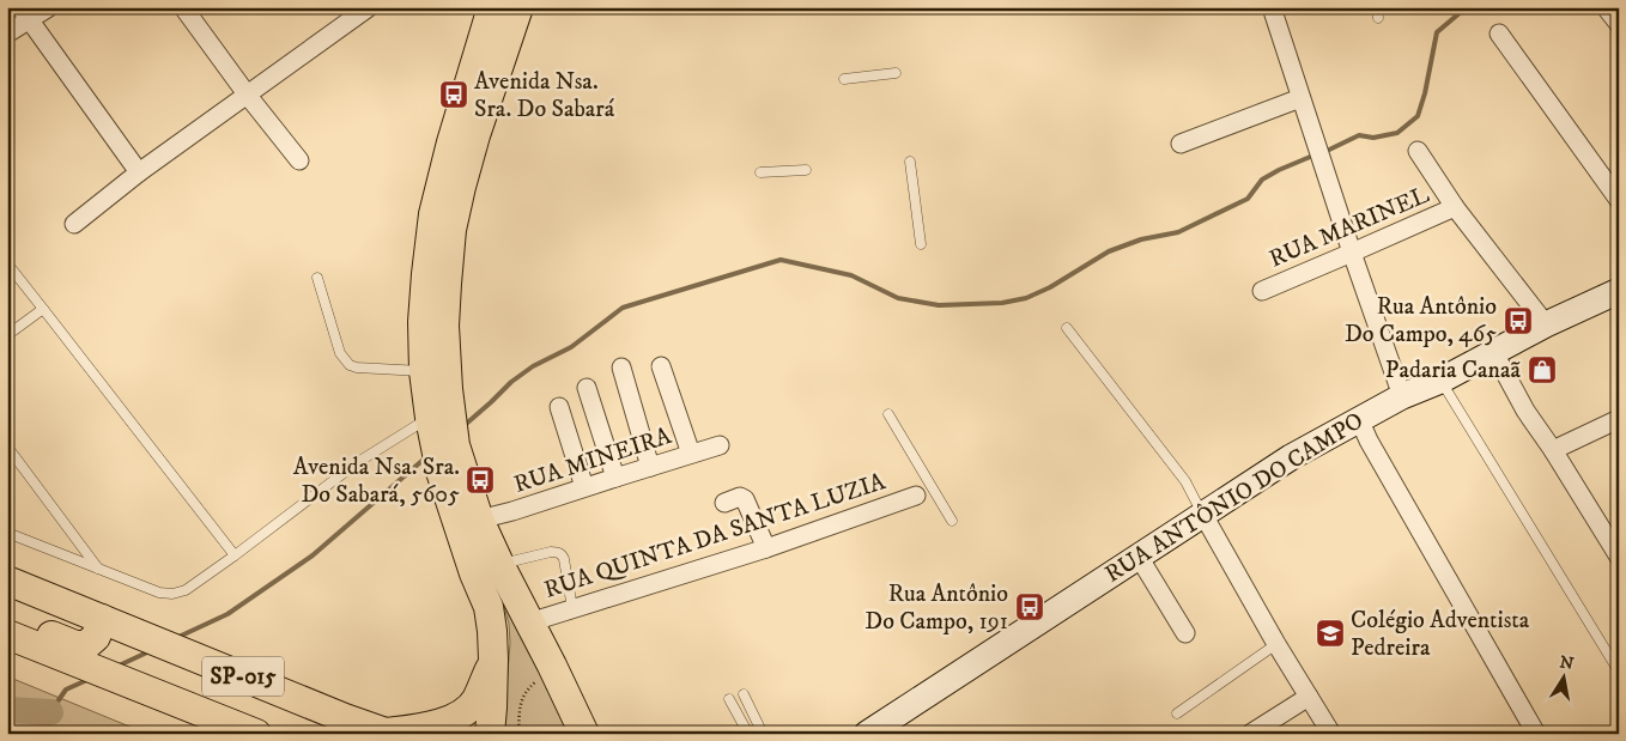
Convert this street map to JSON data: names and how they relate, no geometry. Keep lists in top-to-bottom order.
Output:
{
  "streets": {
    "main road": ["SP-015"],
    "street": [
      "RUA MARINEL",
      "RUA MINEIRA",
      "RUA ANTÔNIO DO CAMPO",
      "RUA QUINTA DA SANTA LUZIA"
    ]
  },
  "places": {
    "bus stop": [
      "Avenida Nsa. Sra. Do Sabará",
      "Rua Antônio Do Campo, 465",
      "Avenida Nsa. Sra. Do Sabará, 5605",
      "Rua Antônio Do Campo, 191"
    ],
    "shop": ["Padaria Canaã"],
    "school or university": ["Colégio Adventista Pedreira"]
  },
  "north": "top"
}
